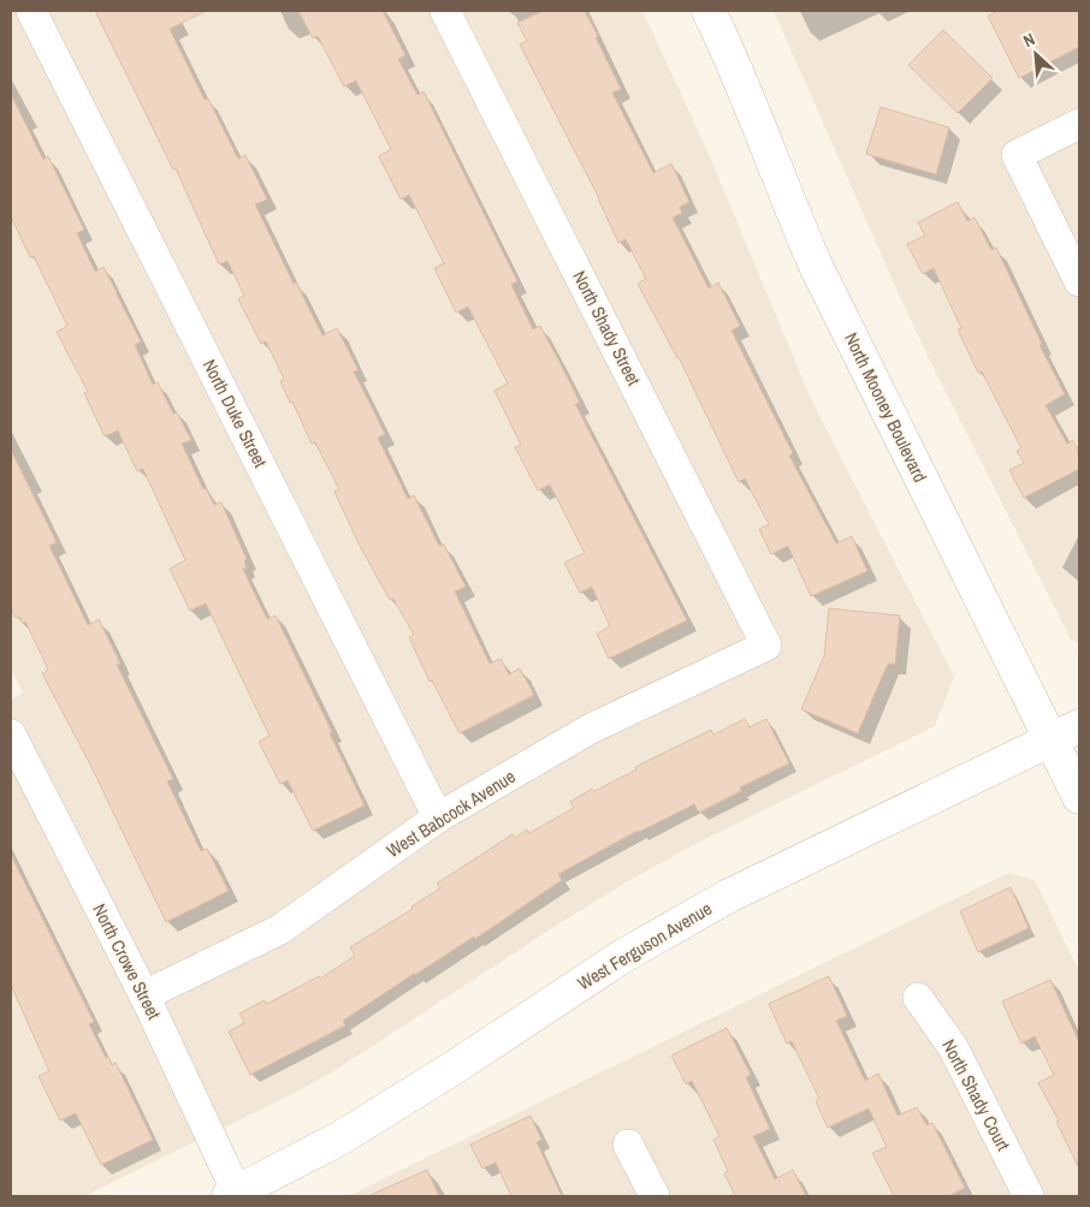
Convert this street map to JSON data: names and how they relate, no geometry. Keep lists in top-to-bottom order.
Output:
{
  "streets": {
    "street": [
      "North Shady Street",
      "North Mooney Boulevard",
      "North Duke Street",
      "West Babcock Avenue",
      "West Ferguson Avenue",
      "North Crowe Street",
      "North Shady Court"
    ]
  },
  "crossings": [
    ["North Shady Street", "West Babcock Avenue"],
    ["North Mooney Boulevard", "West Ferguson Avenue"],
    ["North Duke Street", "West Babcock Avenue"],
    ["West Babcock Avenue", "North Crowe Street"],
    ["West Ferguson Avenue", "North Crowe Street"]
  ],
  "north": "top left"
}
